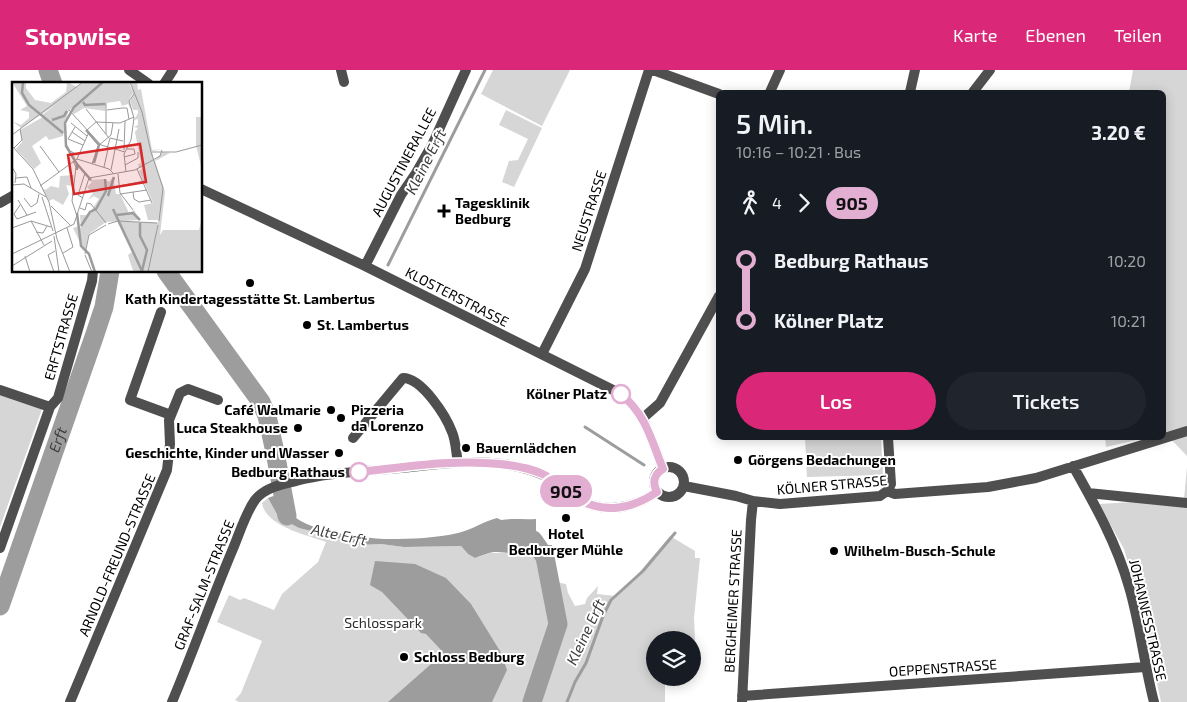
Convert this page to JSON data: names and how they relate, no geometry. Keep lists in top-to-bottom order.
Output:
{
  "streets": {
    "street": [
      "AUGUSTINERALLEE",
      "NEUSTRASSE",
      "KLOSTERSTRASSE",
      "ERFTSTRASSE",
      "KÖLNER STRASSE",
      "ARNOLD-FREUND-STRASSE",
      "GRAF-SALM-STRASSE",
      "BERGHEIMER STRASSE",
      "JOHANNESSTRASSE",
      "OEPPENSTRASSE"
    ]
  },
  "crossings": [
    ["AUGUSTINERALLEE", "KLOSTERSTRASSE"],
    ["NEUSTRASSE", "KLOSTERSTRASSE"],
    ["KLOSTERSTRASSE", "KÖLNER STRASSE"],
    ["KLOSTERSTRASSE", "GRAF-SALM-STRASSE"],
    ["KÖLNER STRASSE", "GRAF-SALM-STRASSE"],
    ["KÖLNER STRASSE", "BERGHEIMER STRASSE"],
    ["KÖLNER STRASSE", "JOHANNESSTRASSE"],
    ["BERGHEIMER STRASSE", "OEPPENSTRASSE"],
    ["JOHANNESSTRASSE", "OEPPENSTRASSE"]
  ],
  "water": ["Kleine Erft", "Erft", "Alte Erft"],
  "parks": ["Schlosspark"],
  "places": {
    "health": ["Tagesklinik Bedburg"],
    "other": [
      "Kath Kindertagesstätte St. Lambertus",
      "St. Lambertus",
      "Kölner Platz",
      "Café Walmarie",
      "Pizzeria da Lorenzo",
      "Luca Steakhouse",
      "Bauernlädchen",
      "Geschichte, Kinder und Wasser",
      "Görgens Bedachungen",
      "Bedburg Rathaus",
      "Hotel Bedburger Mühle",
      "Wilhelm-Busch-Schule",
      "Schloss Bedburg"
    ]
  },
  "lines": ["bus line 905"],
  "page": {
    "header": "Stopwise",
    "nav": ["Karte", "Ebenen", "Teilen"],
    "on_map": "905",
    "heading": ["5 Min.", "10:16 – 10:21 · Bus", "3.20 €"],
    "legs": ["4", "905"],
    "list": [
      {
        "name": "Bedburg Rathaus",
        "value": "10:20"
      },
      {
        "name": "Kölner Platz",
        "value": "10:21"
      }
    ],
    "buttons": ["Los", "Tickets"]
  }
}
